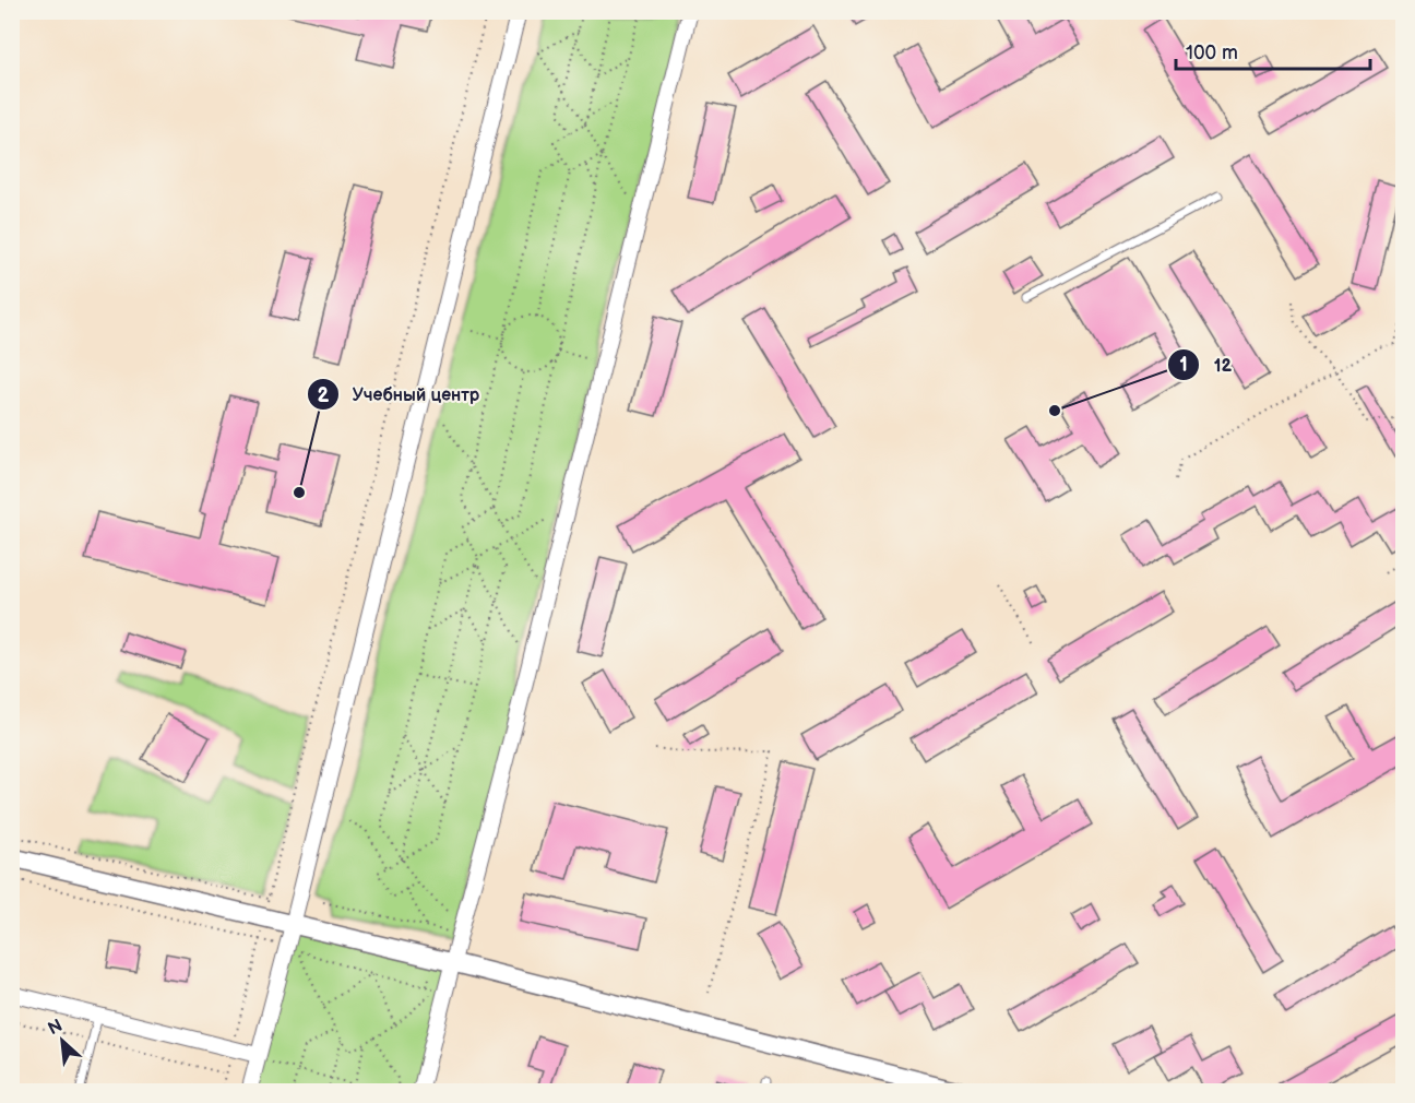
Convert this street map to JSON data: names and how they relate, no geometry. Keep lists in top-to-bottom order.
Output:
{
  "places": ["12", "Учебный центр"],
  "scale_bar": "100 m",
  "north": "top left"
}
